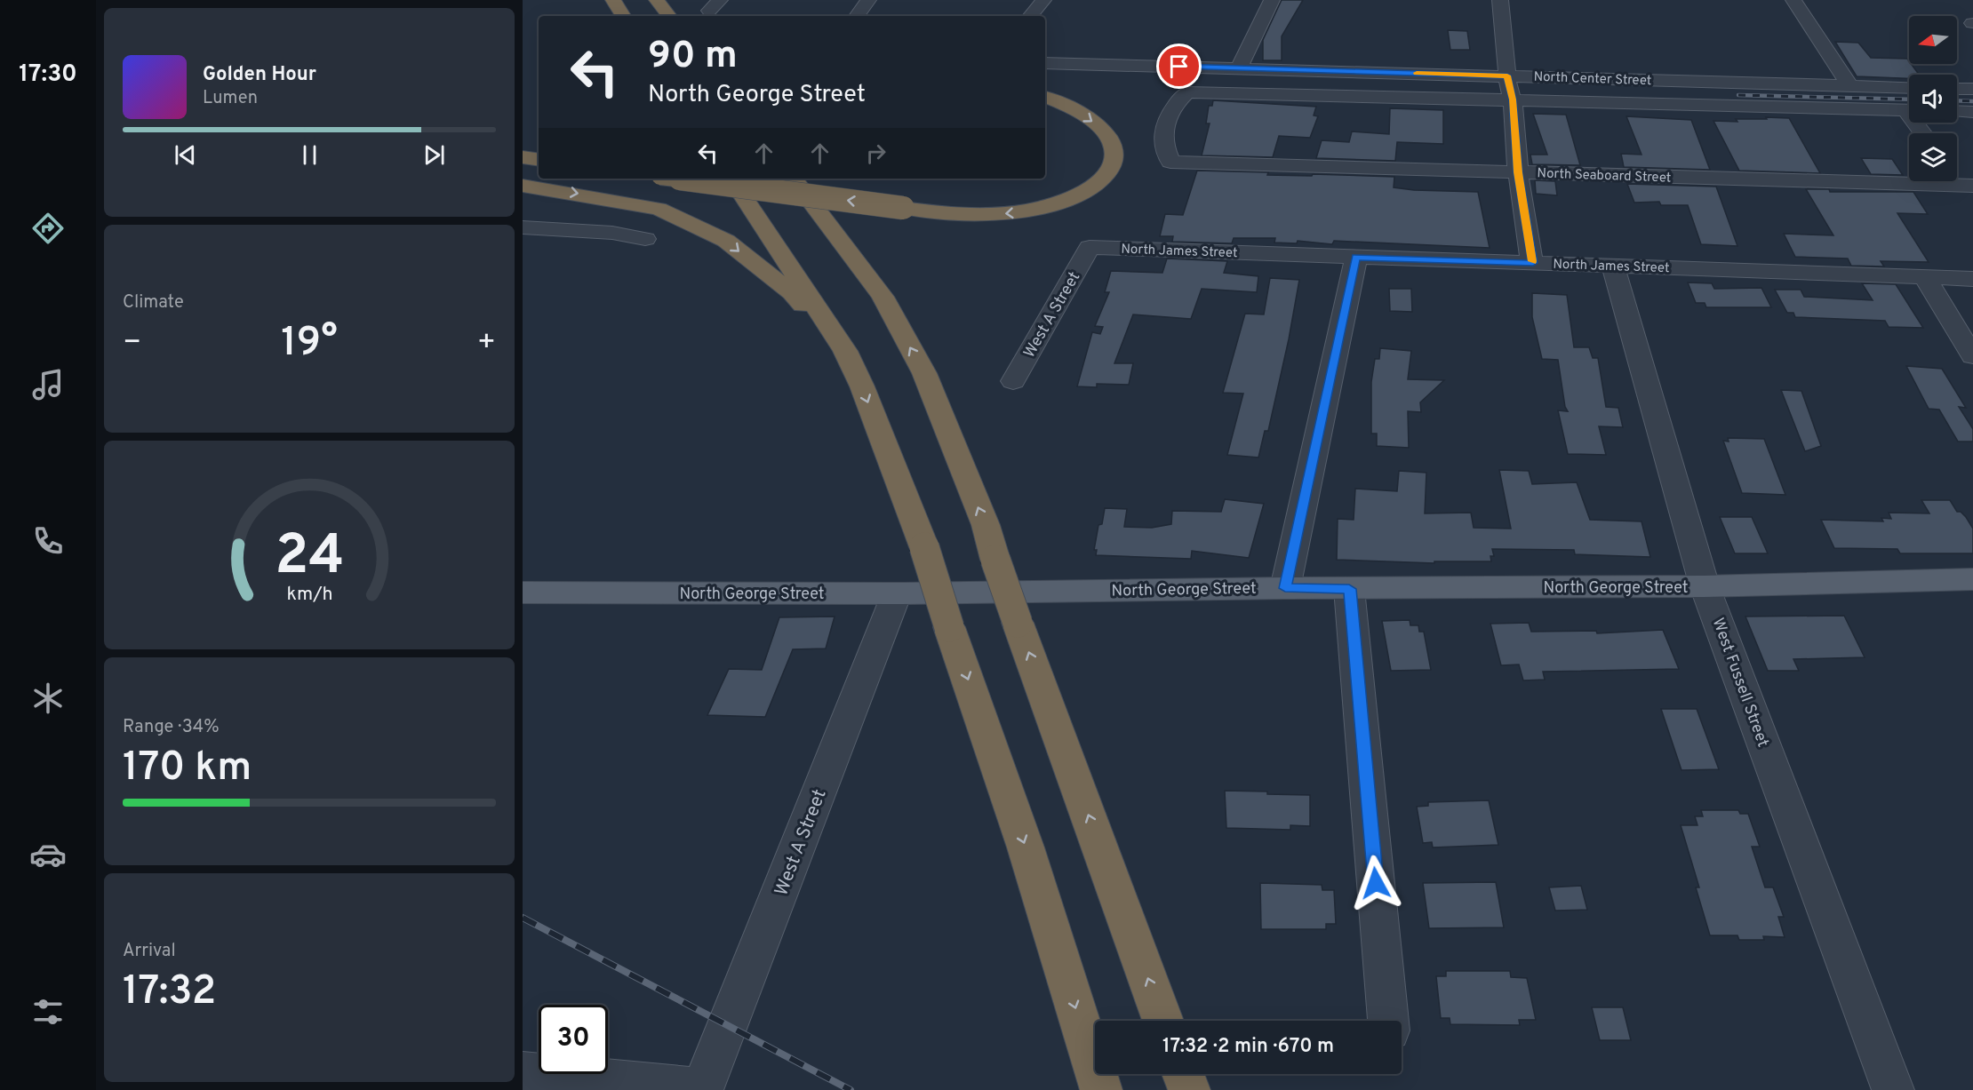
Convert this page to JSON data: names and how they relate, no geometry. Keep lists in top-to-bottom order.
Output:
{
  "streets": {
    "main road": ["North George Street"],
    "street": [
      "North Center Street",
      "North Seaboard Street",
      "North James Street",
      "West A Street",
      "West Fussell Street"
    ]
  },
  "crossings": [
    ["North Center Street", "North Seaboard Street"],
    ["North James Street", "West A Street"],
    ["North James Street", "West Fussell Street"],
    ["West A Street", "North George Street"],
    ["North George Street", "West Fussell Street"]
  ],
  "north": "left",
  "page": {
    "tabs": "17:30",
    "turn": ["90 m", "North George Street"],
    "song": ["Golden Hour", "Lumen"],
    "tile": [
      "Climate",
      ["Range · 34%", "170 km"],
      ["Arrival", "17:32"]
    ],
    "heat": ["−", "19°", "+"],
    "limit": "30",
    "trip": "17:32 · 2 min · 670 m",
    "gauge": ["24", "km/h"]
  }
}
